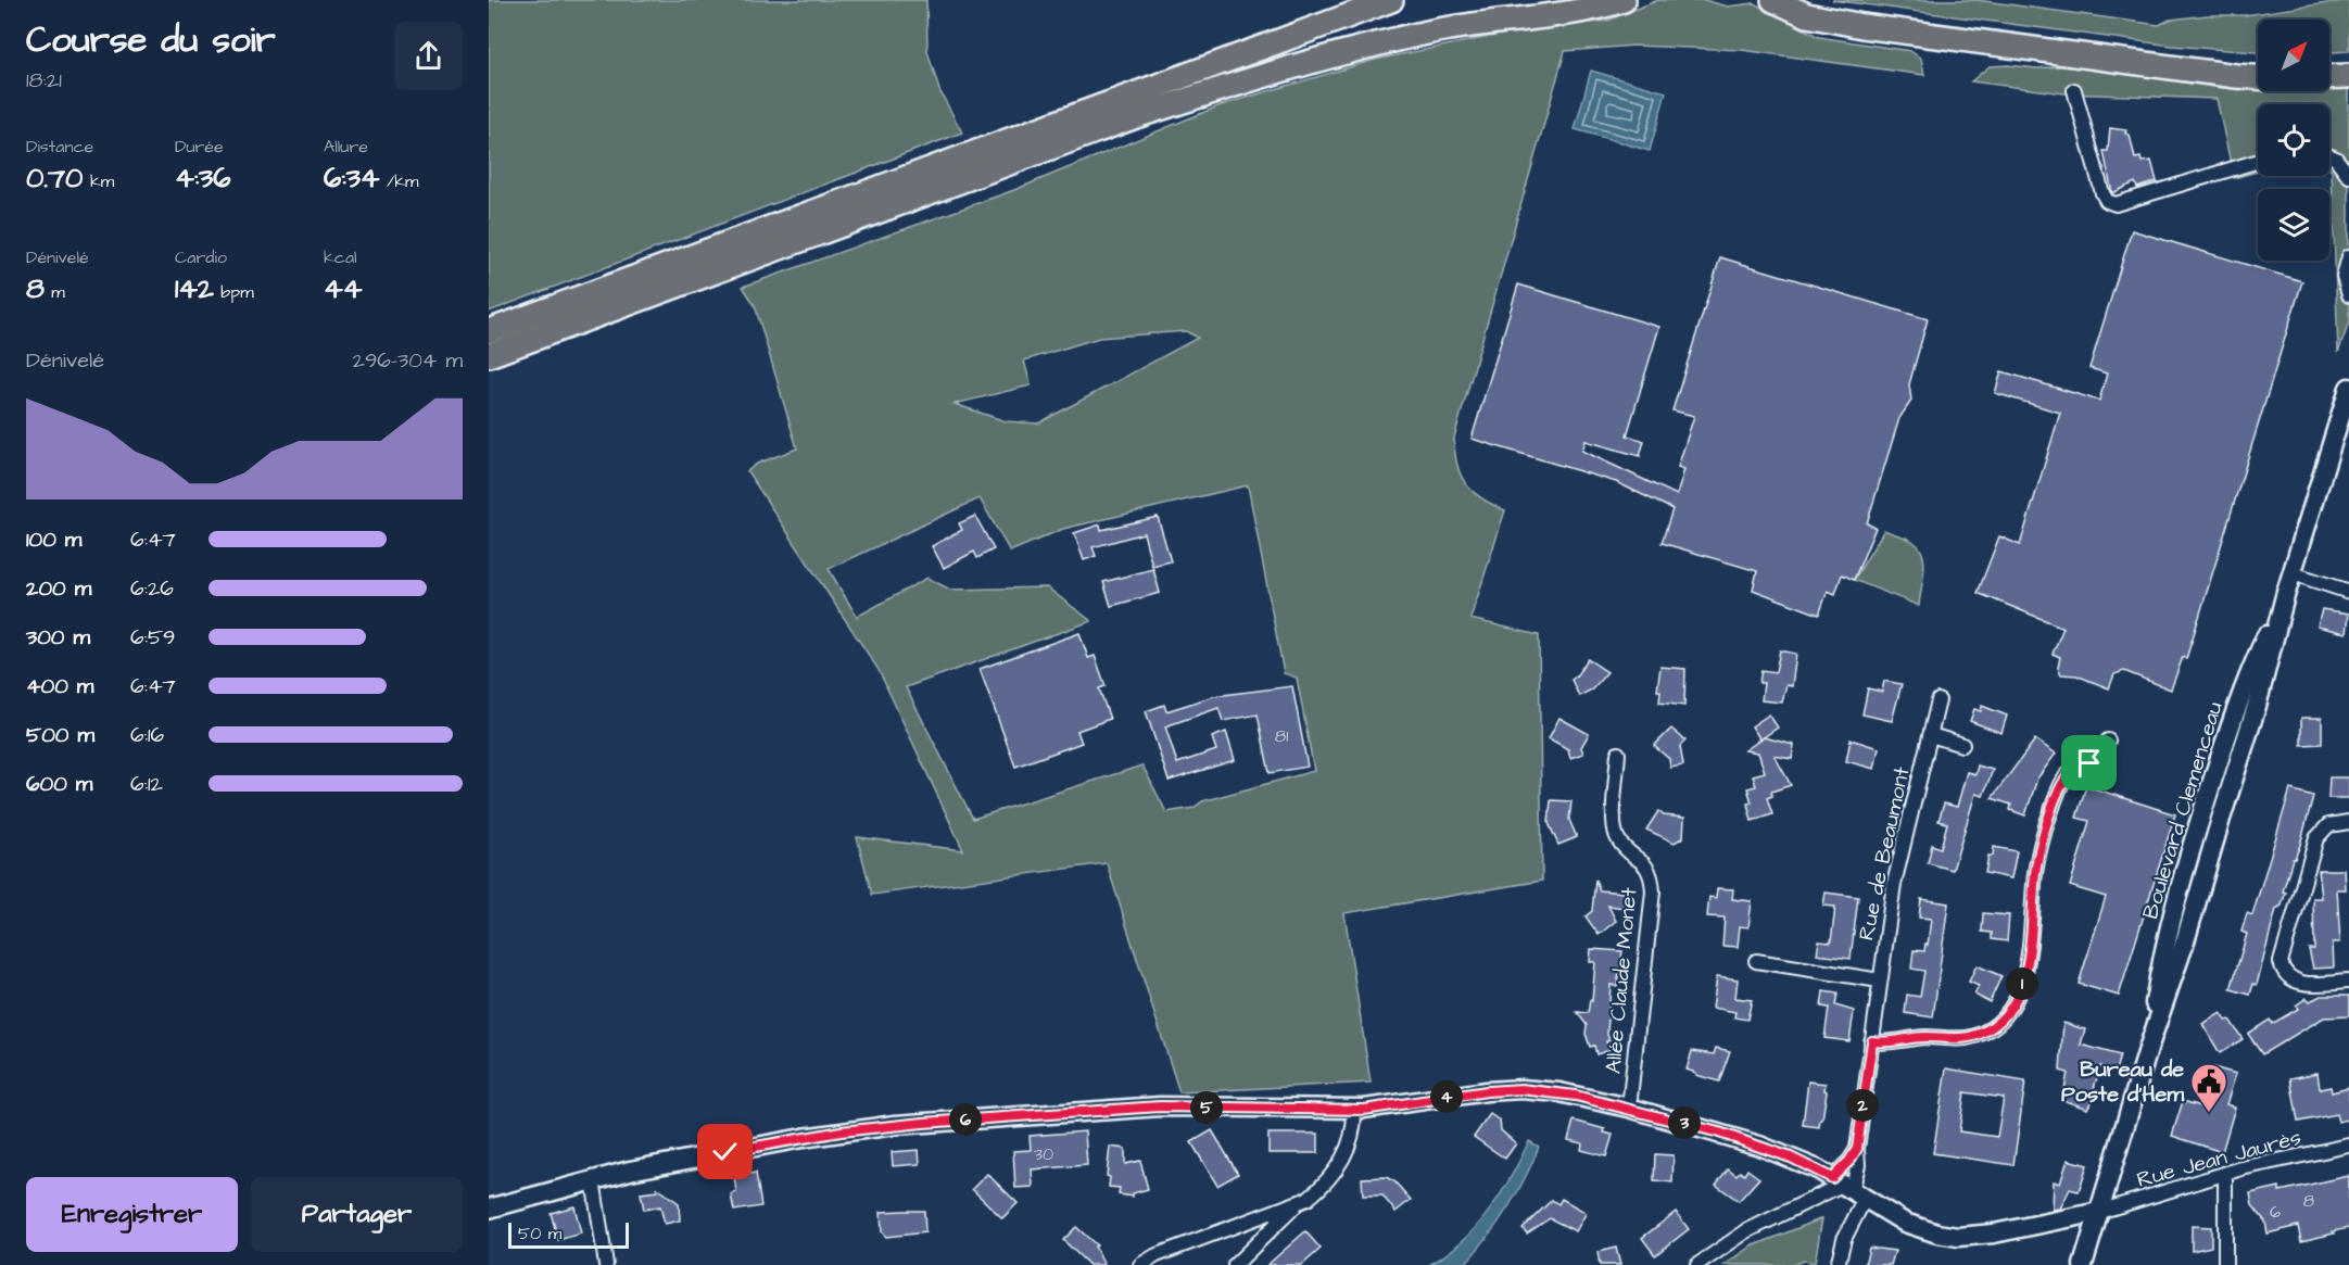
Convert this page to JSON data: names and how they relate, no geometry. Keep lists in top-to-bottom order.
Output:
{
  "streets": {
    "street": [
      "Boulevard Clemenceau",
      "Rue de Beaumont",
      "Allée Claude Monet",
      "Rue Jean Jaurès"
    ]
  },
  "crossings": [
    ["Boulevard Clemenceau", "Rue Jean Jaurès"]
  ],
  "places": {
    "public building": ["Bureau de Poste d'Hem"]
  },
  "house_numbers": [
    "81",
    "30",
    "8",
    "6"
  ],
  "scale_bar": "50 m",
  "north": "top right",
  "page": {
    "heading": ["Course du soir", "18:21"],
    "stats": [
      ["Distance", "0.70 km"],
      ["Durée", "4:36"],
      ["Allure", "6:34 /km"],
      ["Dénivelé", "8 m"],
      ["Cardio", "142 bpm"],
      ["kcal", "44"]
    ],
    "chart": ["Dénivelé", "296–304 m"],
    "list": [
      {
        "name": "100 m",
        "note": "6:47"
      },
      {
        "name": "200 m",
        "note": "6:26"
      },
      {
        "name": "300 m",
        "note": "6:59"
      },
      {
        "name": "400 m",
        "note": "6:47"
      },
      {
        "name": "500 m",
        "note": "6:16"
      },
      {
        "name": "600 m",
        "note": "6:12"
      }
    ],
    "pins": [
      "1",
      "4",
      "2",
      "5",
      "6",
      "3"
    ],
    "buttons": ["Enregistrer", "Partager"],
    "scale": "50 m"
  }
}
